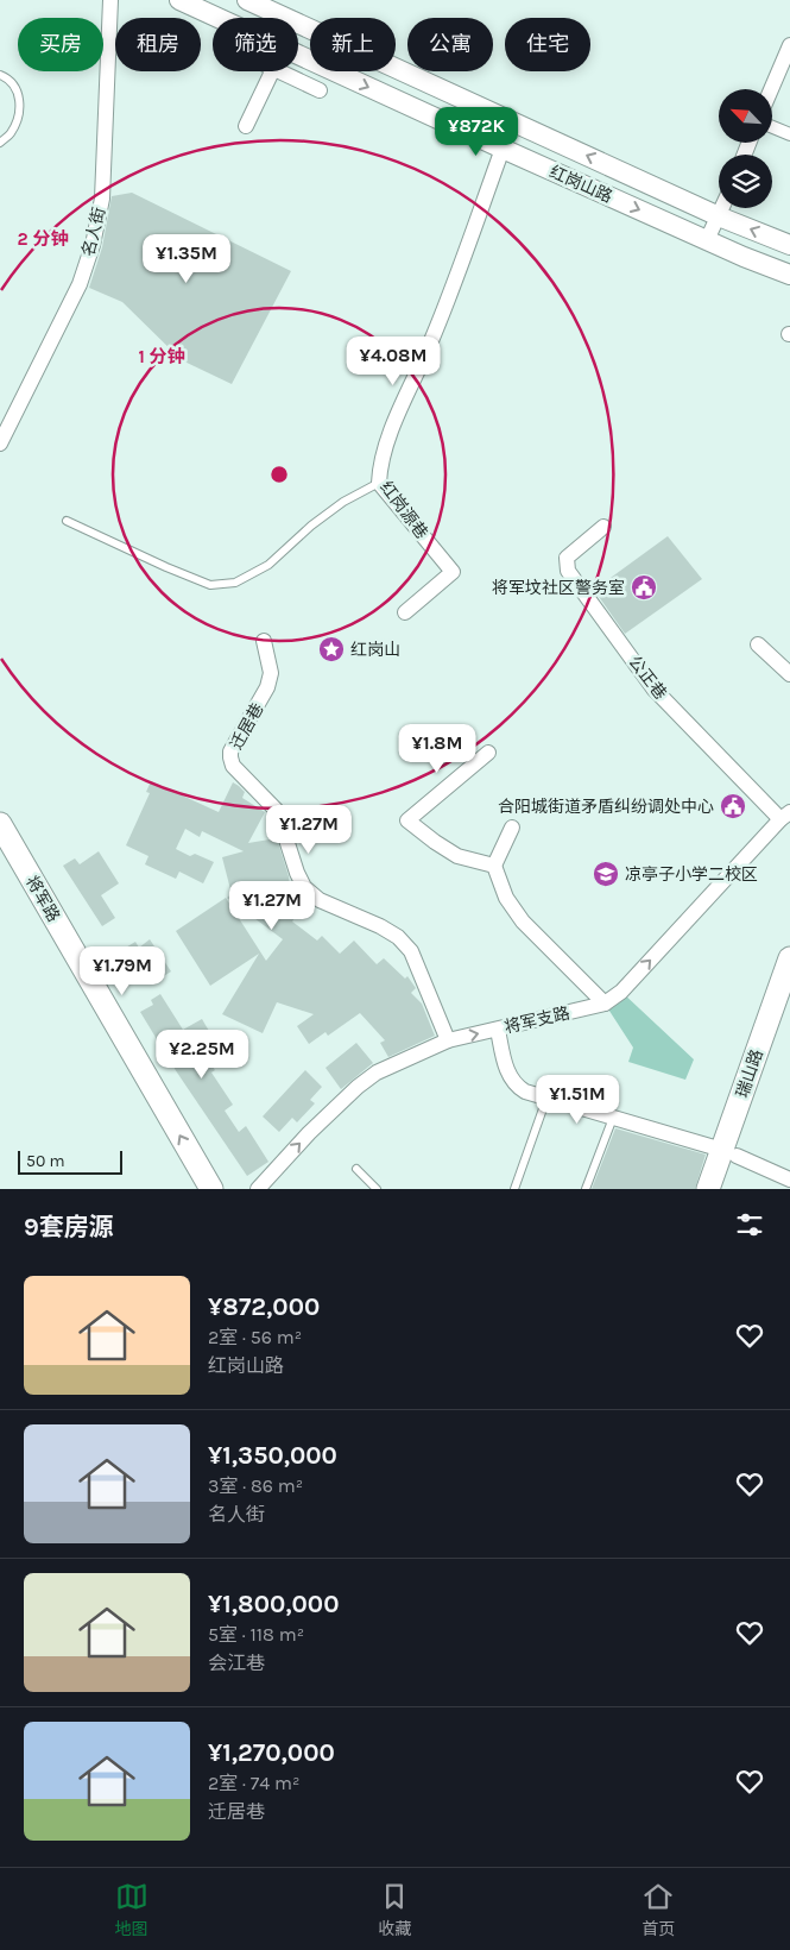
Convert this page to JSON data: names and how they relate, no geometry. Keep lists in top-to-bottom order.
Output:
{
  "streets": {
    "main road": ["将军路", "瑞山路"],
    "street": [
      "红岗山路",
      "名人街",
      "红岗源巷",
      "公正巷",
      "迁居巷",
      "将军支路"
    ]
  },
  "crossings": [
    ["红岗山路", "红岗源巷"],
    ["公正巷", "将军支路"],
    ["迁居巷", "将军支路"]
  ],
  "one_way": ["将军路", "将军支路"],
  "places": {
    "public building": ["将军坟社区警务室", "合阳城街道矛盾纠纷调处中心"],
    "place": ["红岗山"],
    "school or university": ["凉亭子小学二校区"]
  },
  "scale_bar": "50 m",
  "north": "top left",
  "page": {
    "chip": [
      "买房",
      "租房",
      "筛选",
      "新上",
      "公寓",
      "住宅"
    ],
    "price": [
      "¥872K",
      "¥1.35M",
      "¥4.08M",
      "¥1.8M",
      "¥1.27M",
      "¥1.27M",
      "¥1.79M",
      "¥2.25M",
      "¥1.51M"
    ],
    "scale": "50 m",
    "heading": "9套房源",
    "list": [
      {
        "name": "¥872,000",
        "note": "2室 · 56 m² · 红岗山路"
      },
      {
        "name": "¥1,350,000",
        "note": "3室 · 86 m² · 名人街"
      },
      {
        "name": "¥1,800,000",
        "note": "5室 · 118 m² · 会江巷"
      },
      {
        "name": "¥1,270,000",
        "note": "2室 · 74 m² · 迁居巷"
      }
    ],
    "tabs": ["地图", "收藏", "首页"]
  },
  "rings": ["2 分钟", "1 分钟"]
}
